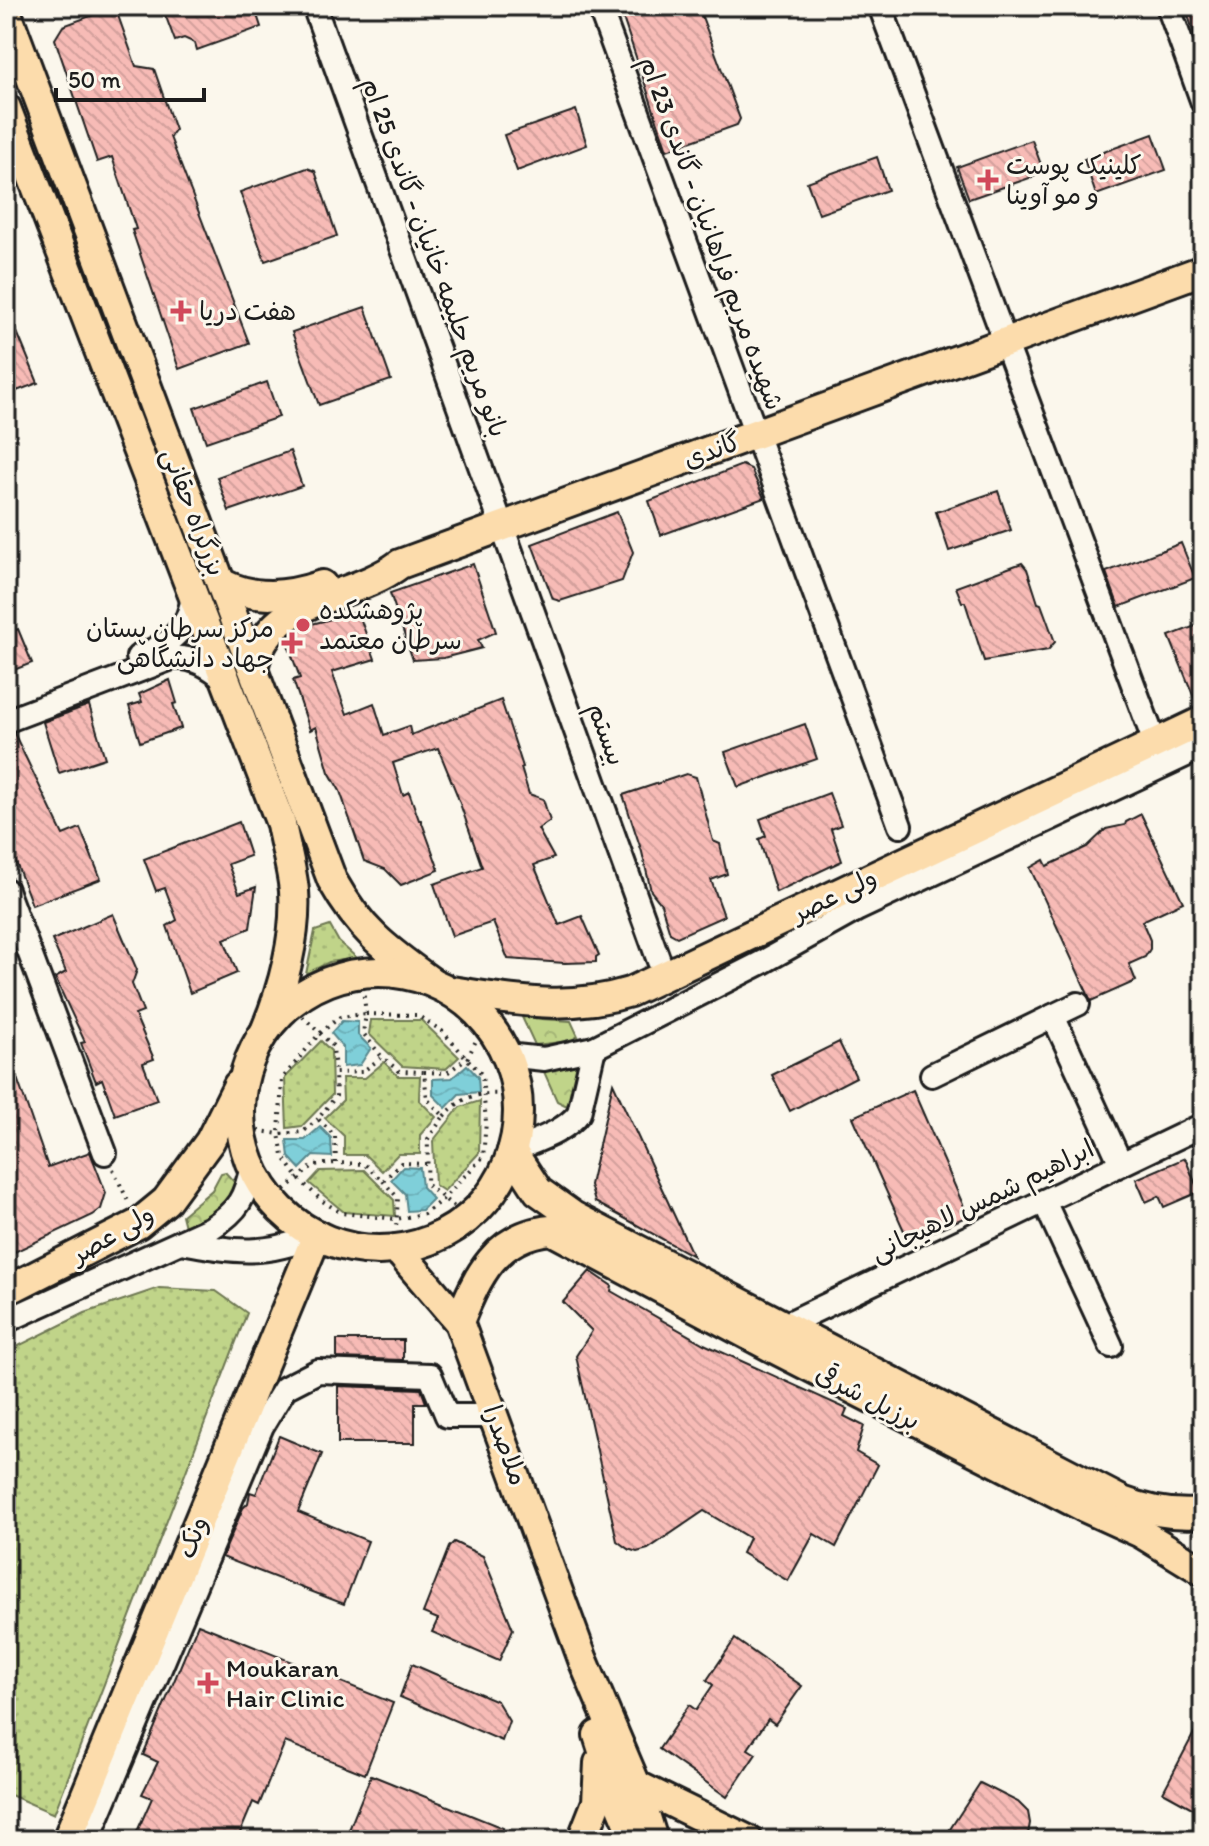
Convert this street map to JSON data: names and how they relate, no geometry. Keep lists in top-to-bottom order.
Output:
{
  "streets": {
    "main road": [
      "گاندی",
      "بزرگراه حقانی",
      "ولی عصر",
      "برزیل شرقی",
      "ملاصدرا",
      "ونک"
    ],
    "street": [
      "شهیده مریم فراهانیان - گاندی 23 ام",
      "بانو مریم حلیمه خانیان - گاندی 25 ام",
      "بیستم",
      "ابراهیم شمس لاهیجانی"
    ]
  },
  "crossings": [
    ["شهیده مریم فراهانیان - گاندی 23 ام", "گاندی"],
    ["بانو مریم حلیمه خانیان - گاندی 25 ام", "گاندی"],
    ["بانو مریم حلیمه خانیان - گاندی 25 ام", "بیستم"],
    ["گاندی", "بزرگراه حقانی"],
    ["گاندی", "بیستم"],
    ["بزرگراه حقانی", "ولی عصر"],
    ["بزرگراه حقانی", "برزیل شرقی"],
    ["بزرگراه حقانی", "ملاصدرا"],
    ["بزرگراه حقانی", "ونک"],
    ["ابراهیم شمس لاهیجانی", "برزیل شرقی"],
    ["برزیل شرقی", "ملاصدرا"]
  ],
  "places": {
    "health": [
      "کلینیک پوست و مو آوینا",
      "هفت دریا",
      "مرکز سرطان پستان جهاد دانشگاهی",
      "Moukaran Hair Clinic"
    ],
    "other": ["پژوهشکده سرطان معتمد"]
  },
  "scale_bar": "50 m"
}
